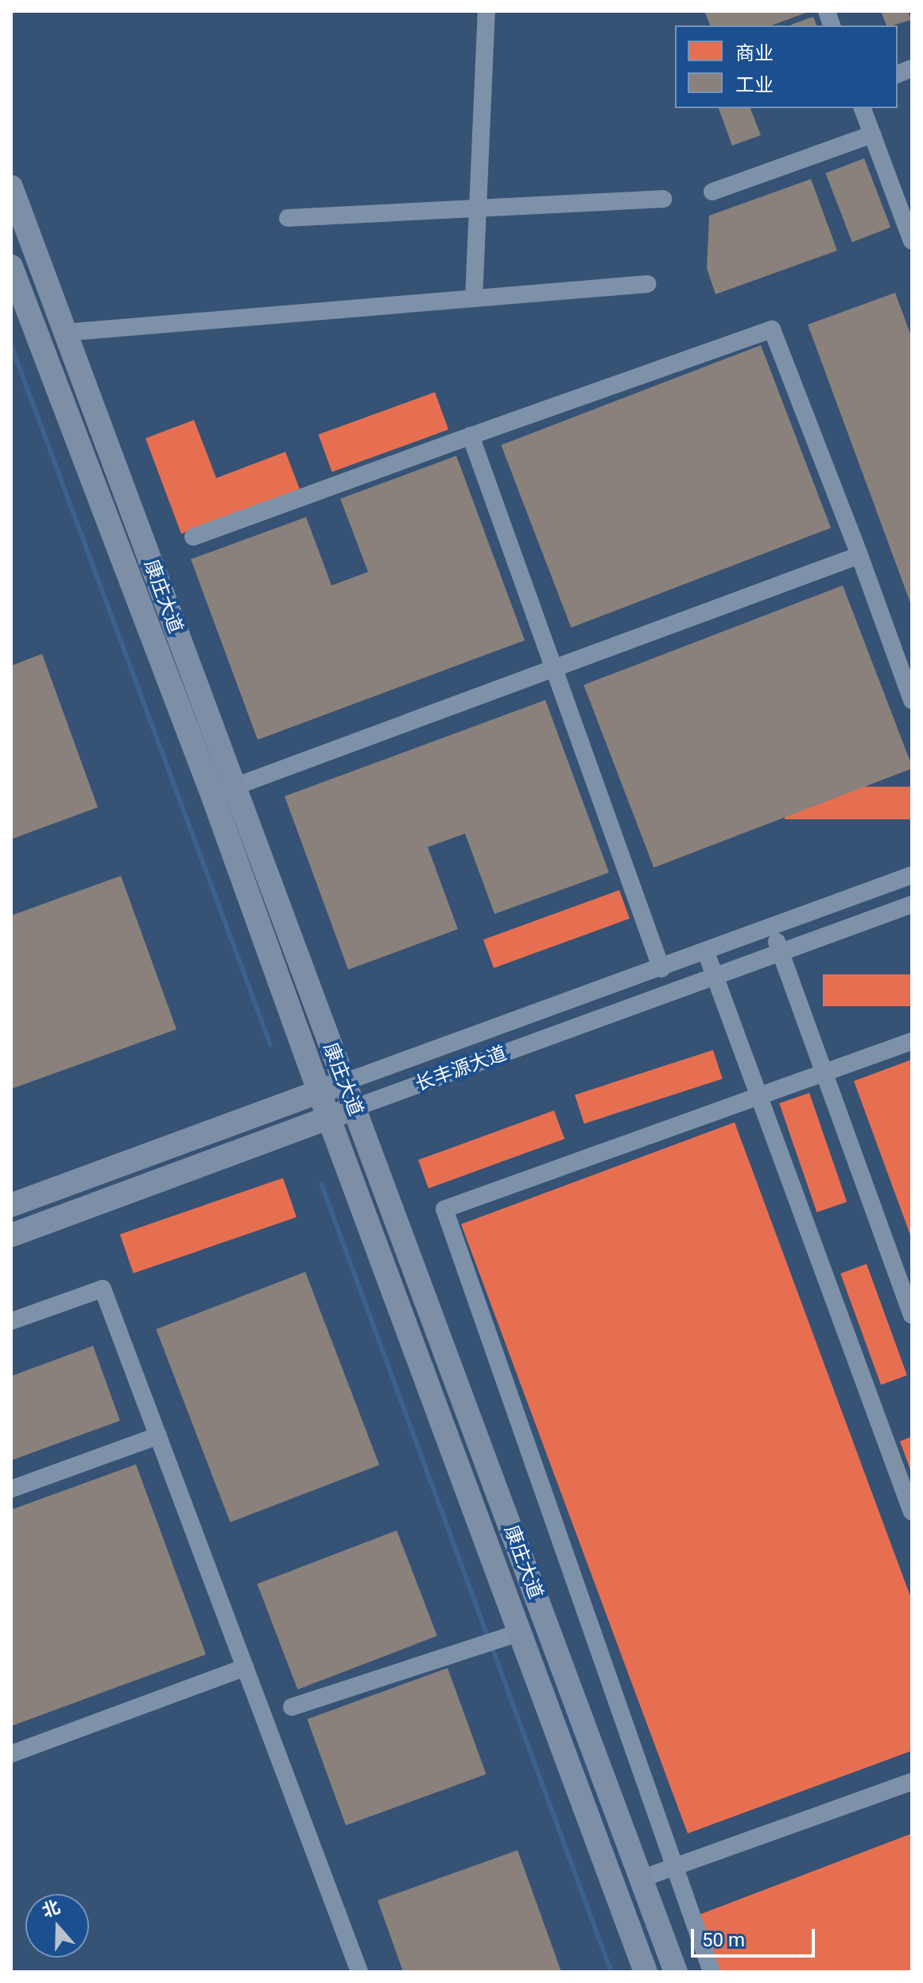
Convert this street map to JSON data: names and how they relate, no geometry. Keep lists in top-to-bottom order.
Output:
{
  "streets": {
    "main road": ["康庄大道", "长丰源大道"]
  },
  "crossings": [
    ["康庄大道", "长丰源大道"]
  ],
  "legend": ["商业", "工业"],
  "scale_bar": "50 m",
  "north": "top"
}
